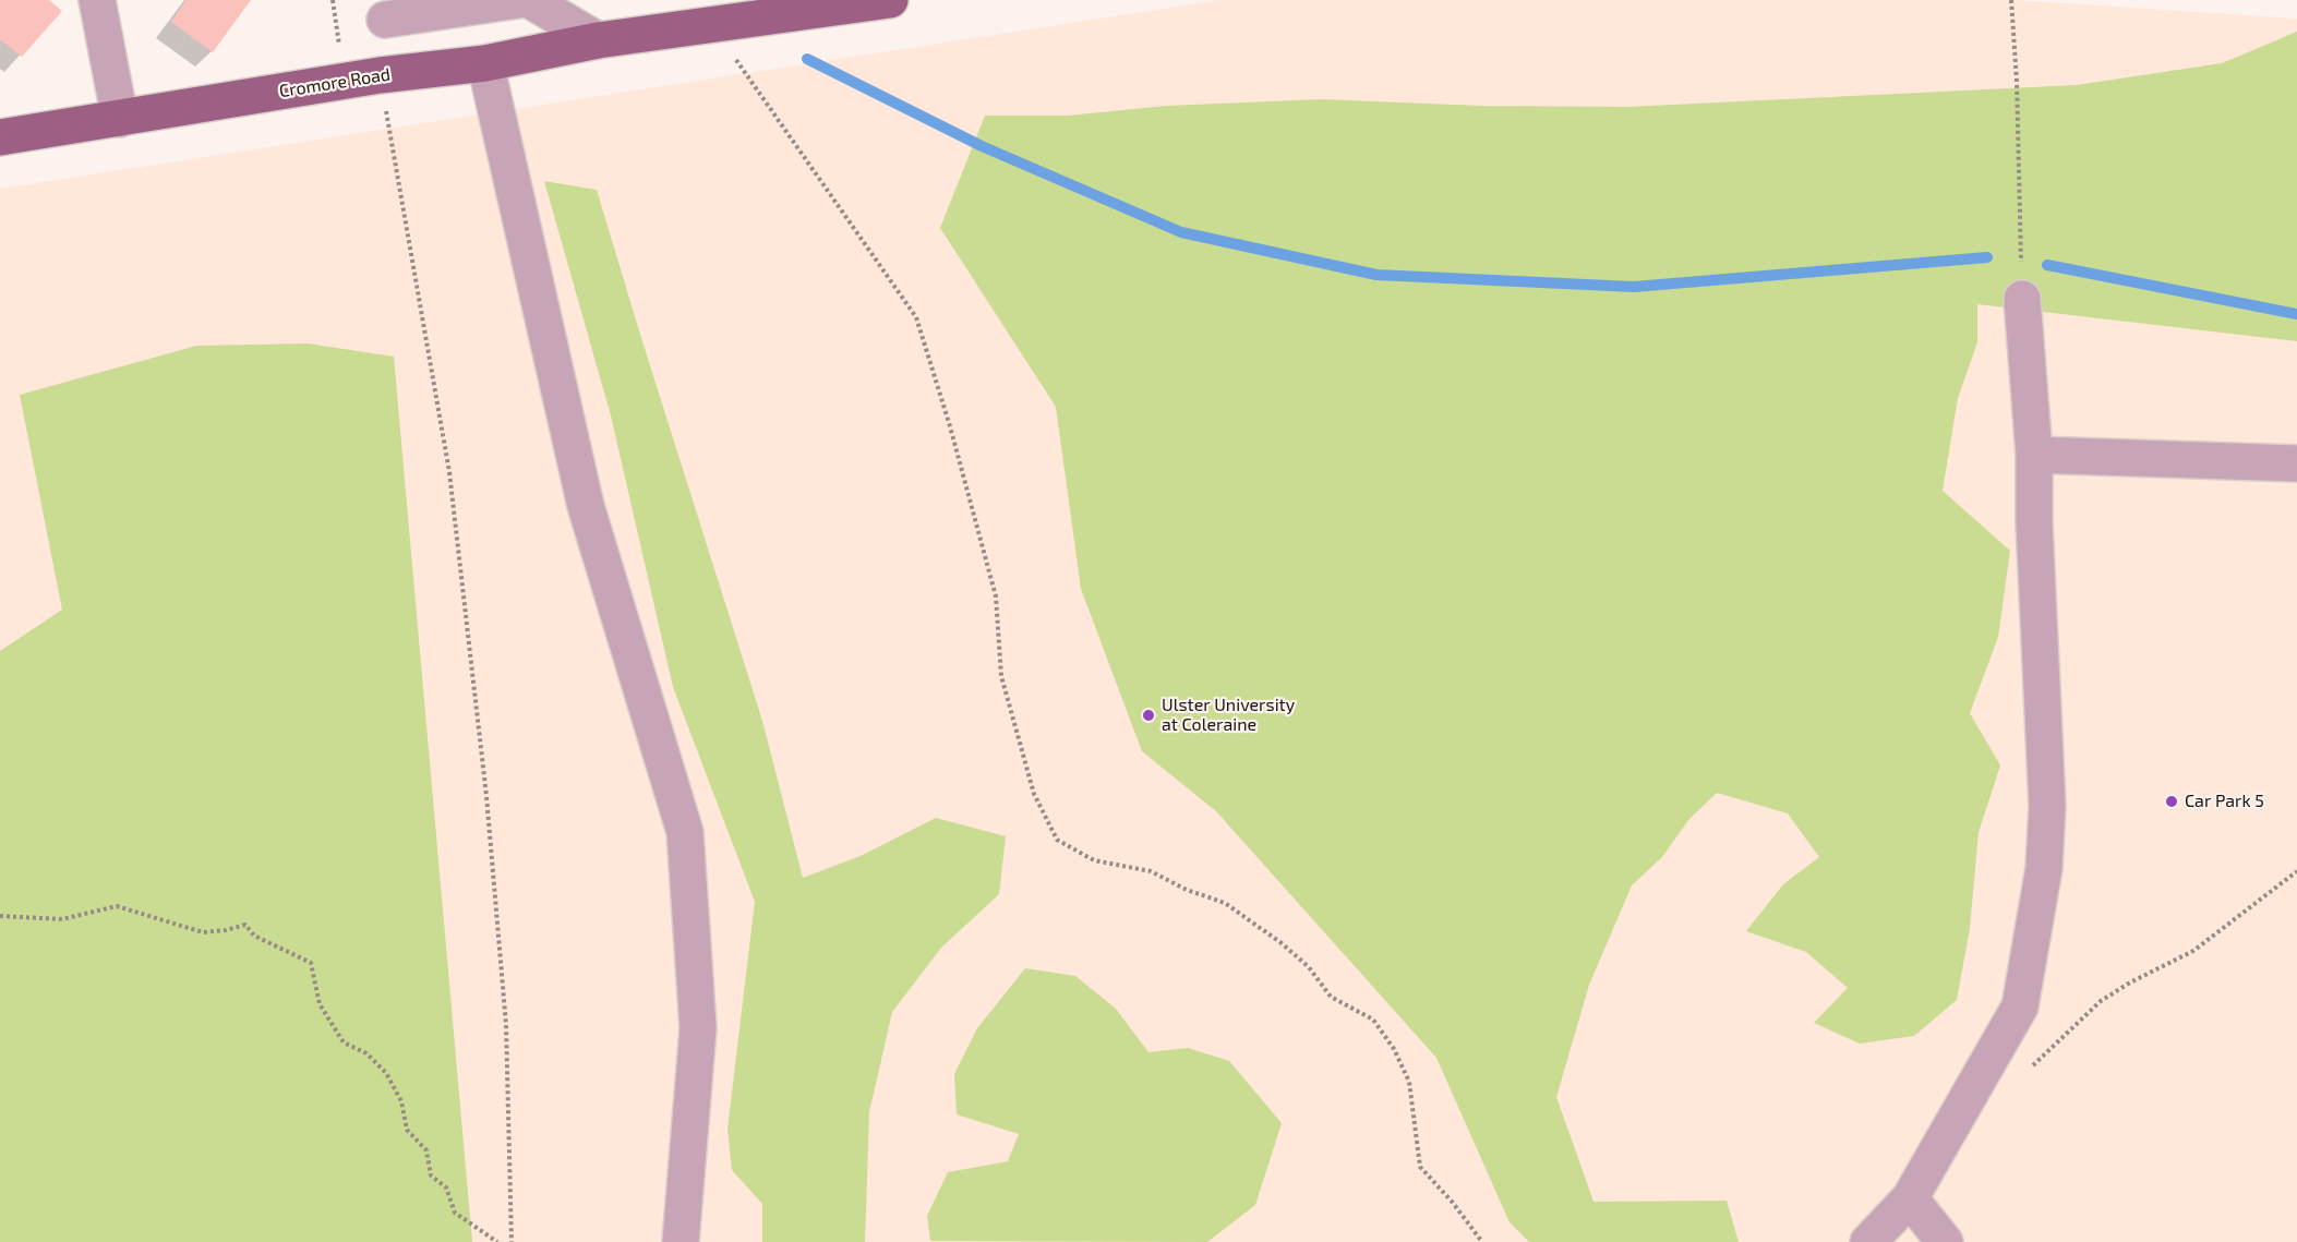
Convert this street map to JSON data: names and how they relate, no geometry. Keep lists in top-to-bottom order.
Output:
{
  "streets": {
    "main road": ["Cromore Road"]
  },
  "places": ["Ulster University at Coleraine", "Car Park 5"]
}
